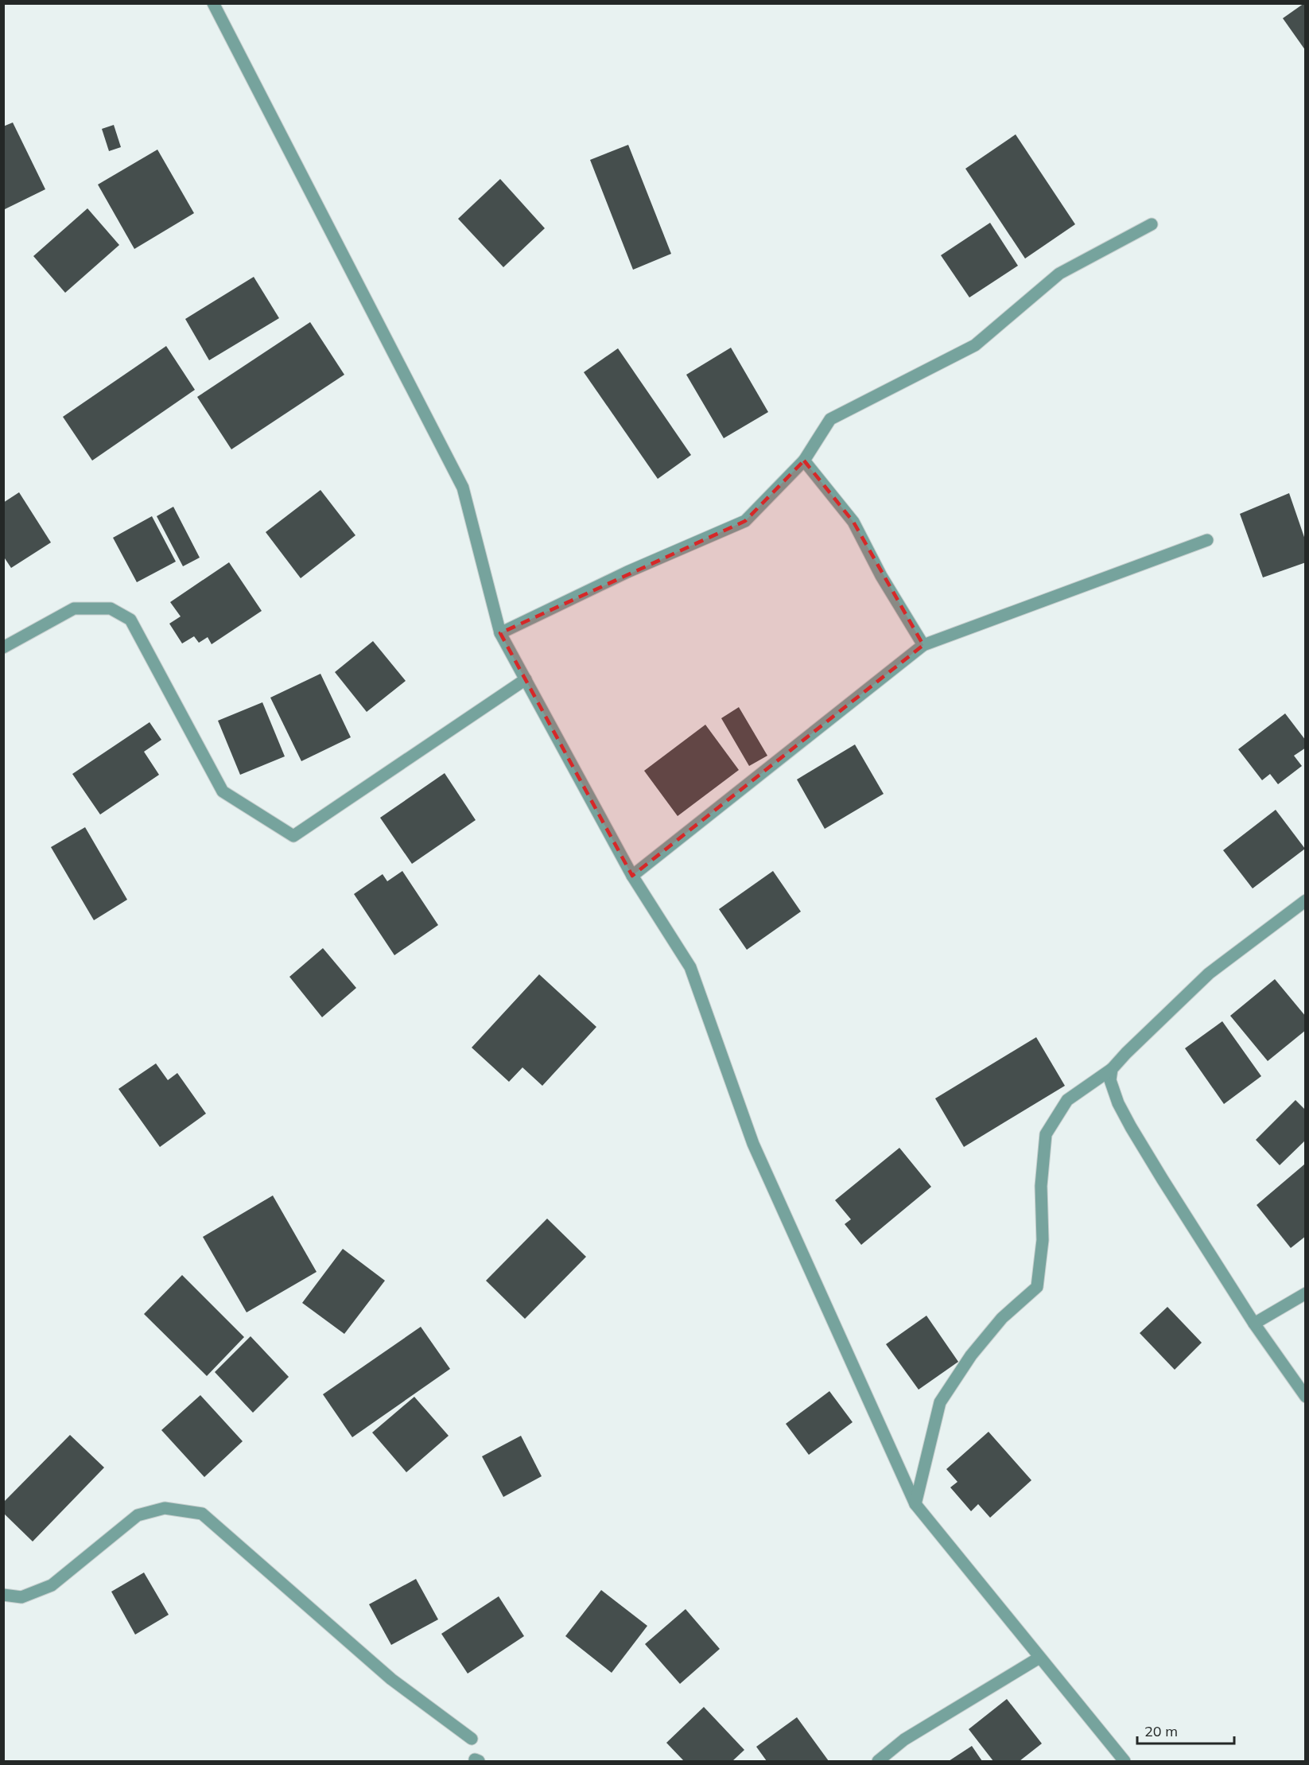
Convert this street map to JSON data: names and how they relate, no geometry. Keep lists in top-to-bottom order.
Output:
{
  "scale_bar": "20 m"
}
